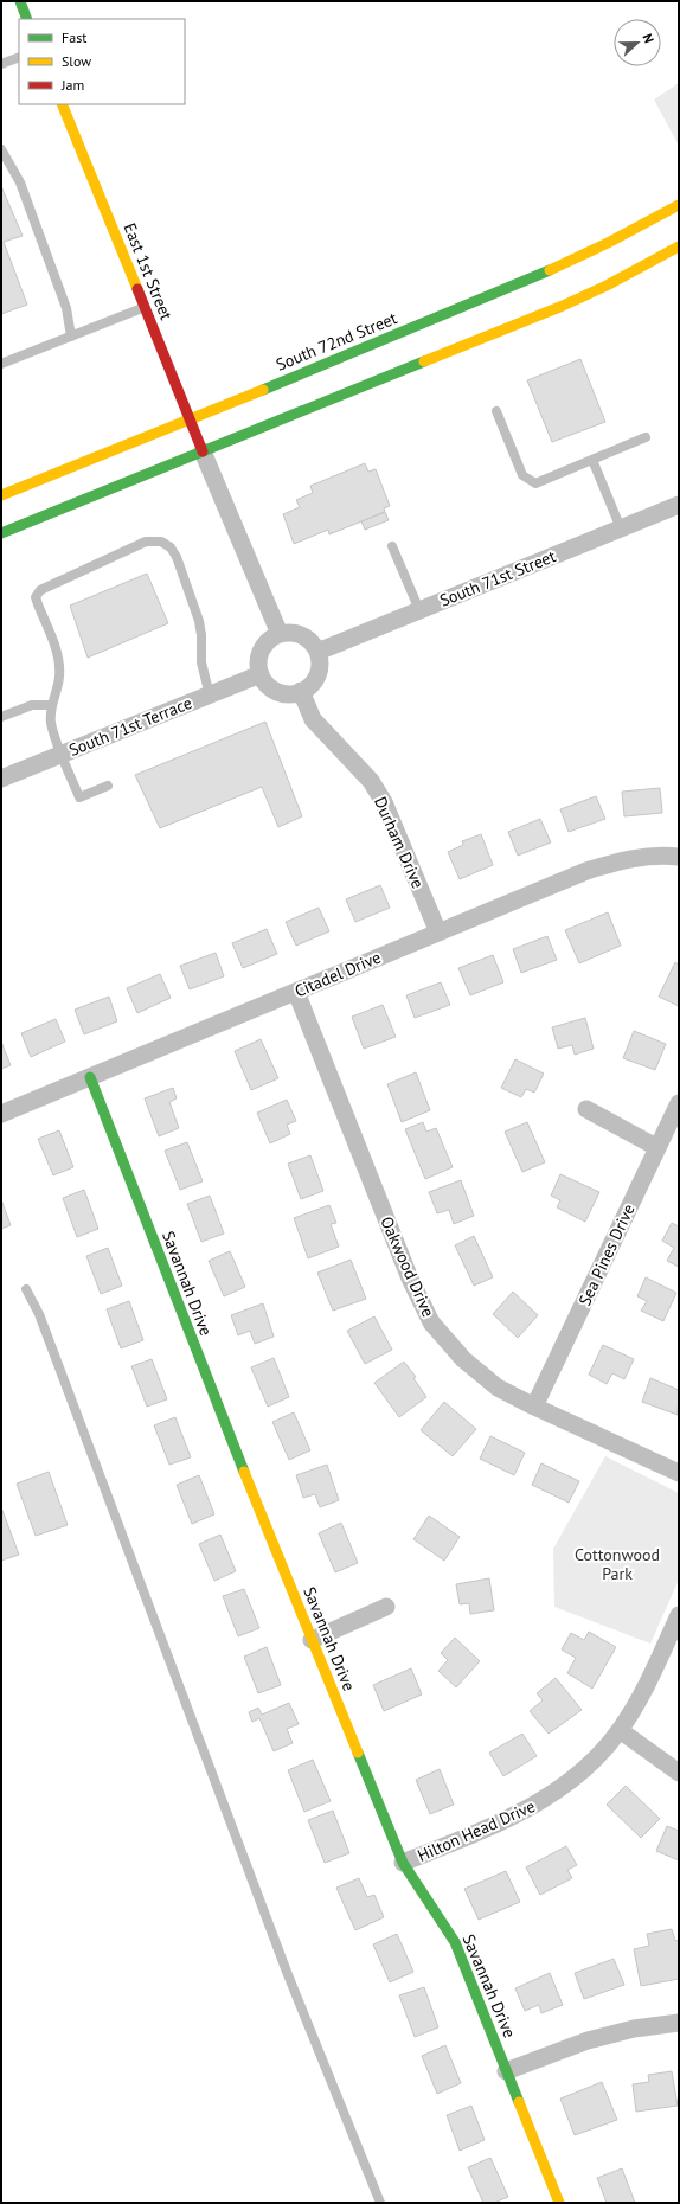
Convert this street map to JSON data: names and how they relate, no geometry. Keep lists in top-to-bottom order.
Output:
{
  "streets": {
    "main road": ["East 1st Street", "South 72nd Street", "Savannah Drive"],
    "street": [
      "South 71st Street",
      "South 71st Terrace",
      "Durham Drive",
      "Citadel Drive",
      "Sea Pines Drive",
      "Oakwood Drive",
      "Hilton Head Drive"
    ]
  },
  "crossings": [
    ["East 1st Street", "South 72nd Street"],
    ["South 71st Street", "South 71st Terrace"],
    ["South 71st Street", "Durham Drive"],
    ["South 71st Terrace", "Durham Drive"],
    ["Durham Drive", "Citadel Drive"],
    ["Citadel Drive", "Oakwood Drive"],
    ["Citadel Drive", "Savannah Drive"],
    ["Sea Pines Drive", "Oakwood Drive"],
    ["Savannah Drive", "Hilton Head Drive"]
  ],
  "parks": ["Cottonwood Park"],
  "legend": ["Fast", "Slow", "Jam"],
  "north": "right"
}
